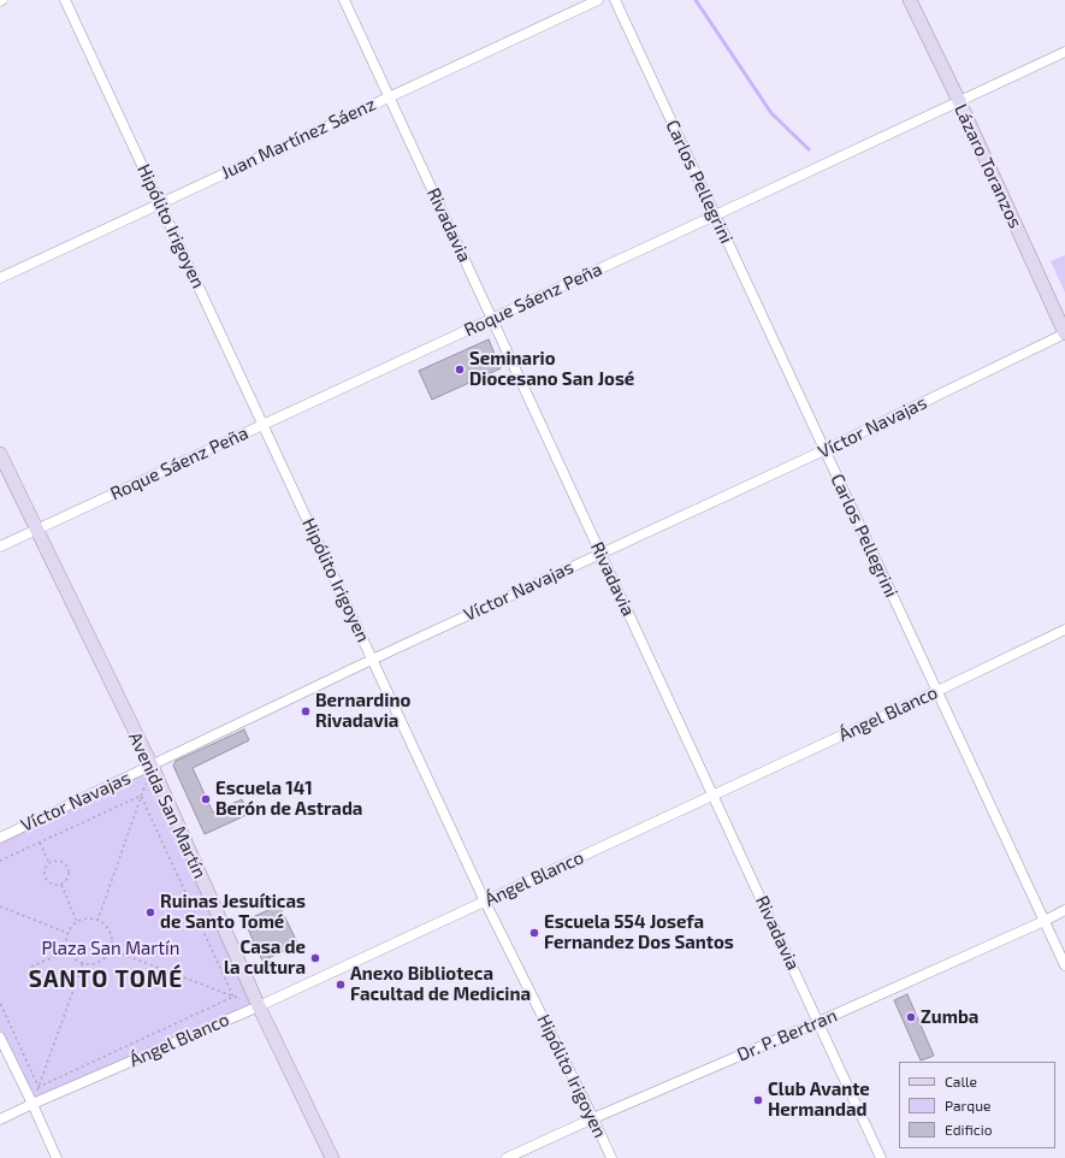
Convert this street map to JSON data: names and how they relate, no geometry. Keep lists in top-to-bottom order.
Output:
{
  "streets": {
    "main road": ["Lázaro Toranzos", "Avenida San Martín"],
    "street": [
      "Juan Martínez Sáenz",
      "Carlos Pellegrini",
      "Rivadavia",
      "Hipólito Irigoyen",
      "Roque Sáenz Peña",
      "Víctor Navajas",
      "Ángel Blanco",
      "Dr. P. Bertran"
    ]
  },
  "crossings": [
    ["Juan Martínez Sáenz", "Rivadavia"],
    ["Juan Martínez Sáenz", "Hipólito Irigoyen"],
    ["Lázaro Toranzos", "Roque Sáenz Peña"],
    ["Lázaro Toranzos", "Víctor Navajas"],
    ["Carlos Pellegrini", "Roque Sáenz Peña"],
    ["Carlos Pellegrini", "Víctor Navajas"],
    ["Carlos Pellegrini", "Ángel Blanco"],
    ["Carlos Pellegrini", "Dr. P. Bertran"],
    ["Rivadavia", "Roque Sáenz Peña"],
    ["Rivadavia", "Víctor Navajas"],
    ["Rivadavia", "Ángel Blanco"],
    ["Rivadavia", "Dr. P. Bertran"],
    ["Hipólito Irigoyen", "Roque Sáenz Peña"],
    ["Hipólito Irigoyen", "Víctor Navajas"],
    ["Hipólito Irigoyen", "Ángel Blanco"],
    ["Hipólito Irigoyen", "Dr. P. Bertran"],
    ["Roque Sáenz Peña", "Avenida San Martín"],
    ["Víctor Navajas", "Avenida San Martín"],
    ["Ángel Blanco", "Avenida San Martín"]
  ],
  "districts": ["SANTO TOMÉ"],
  "parks": ["Plaza San Martín"],
  "places": [
    "Seminario Diocesano San José",
    "Bernardino Rivadavia",
    "Escuela 141 Berón de Astrada",
    "Ruinas Jesuíticas de Santo Tomé",
    "Escuela 554 Josefa Fernandez Dos Santos",
    "Casa de la cultura",
    "Anexo Biblioteca Facultad de Medicina",
    "Zumba",
    "Club Avante Hermandad"
  ],
  "legend": ["Calle", "Parque", "Edificio"]
}
